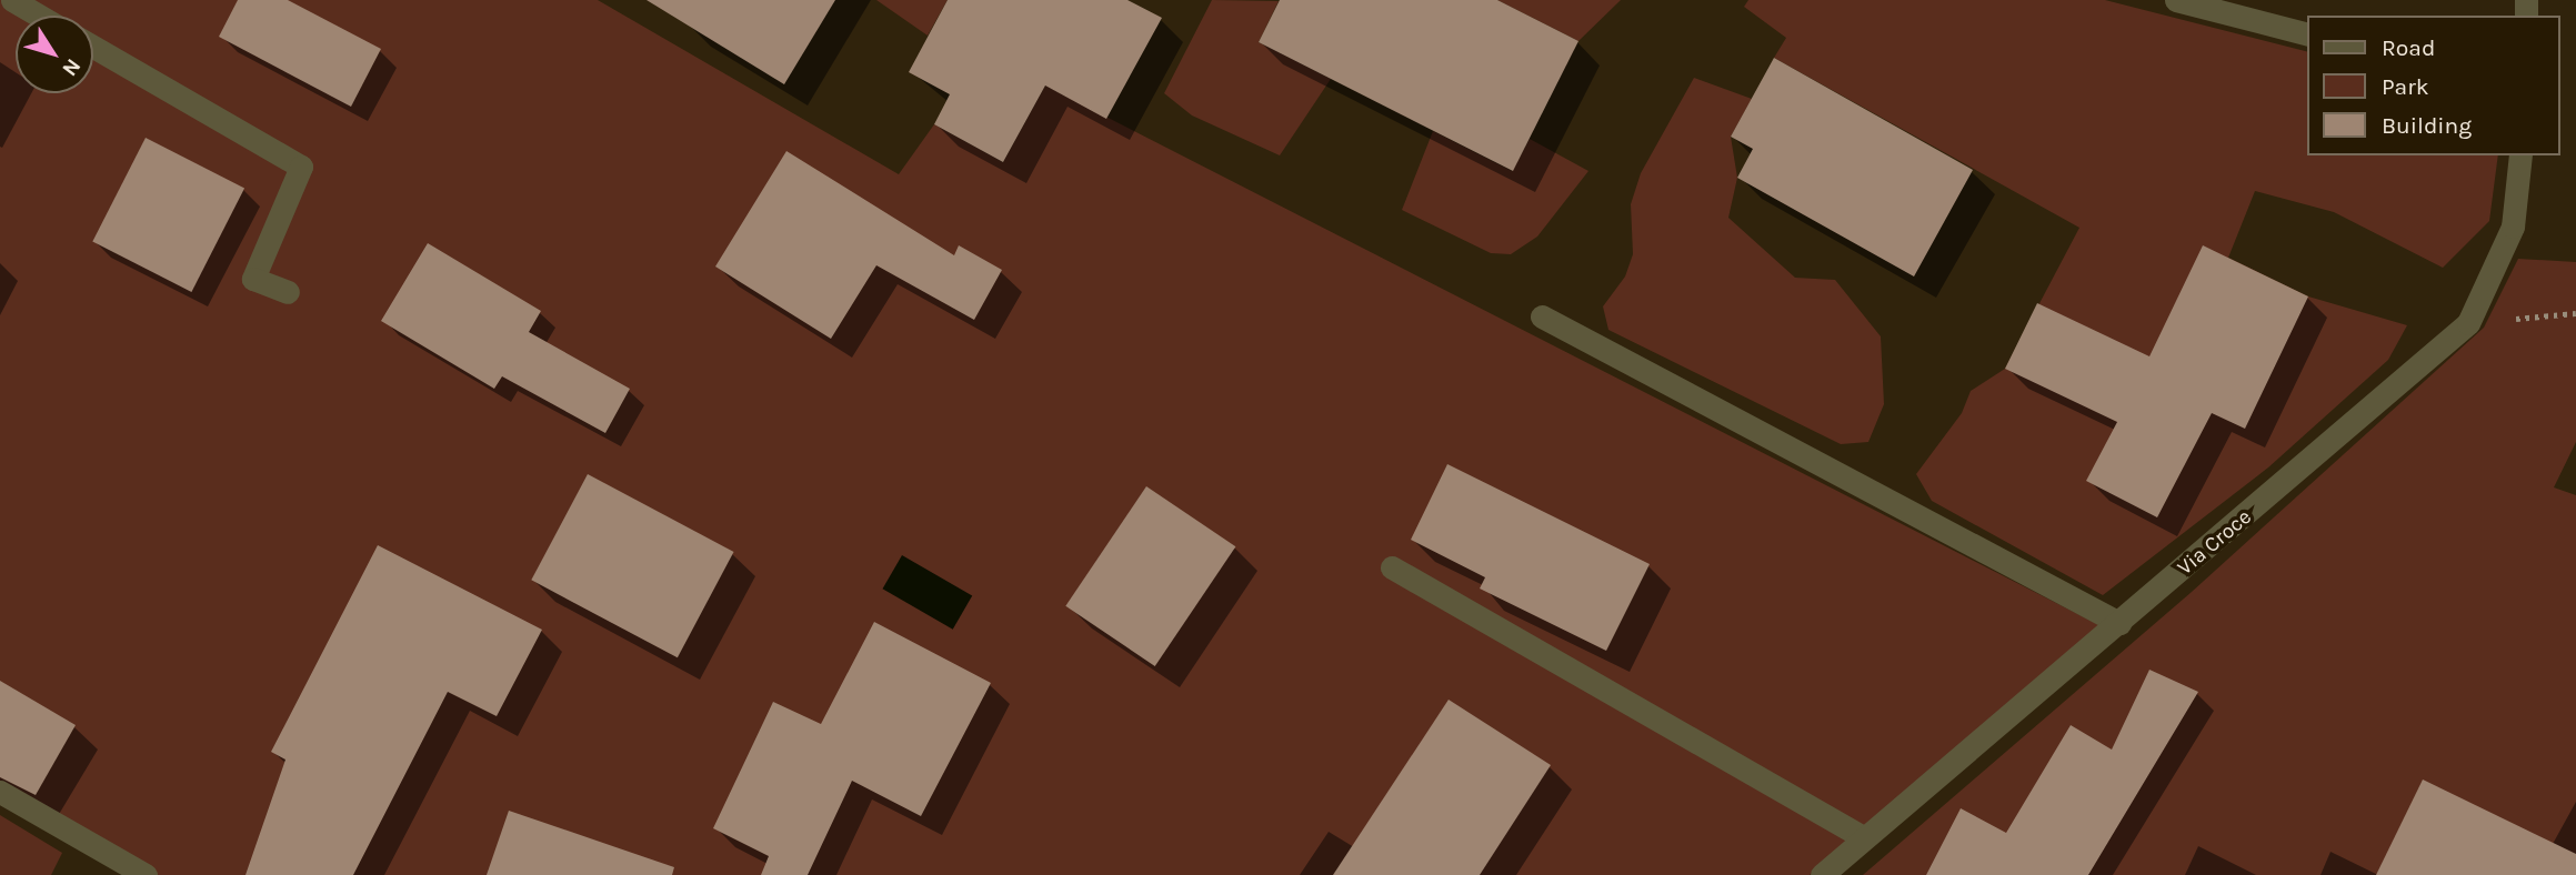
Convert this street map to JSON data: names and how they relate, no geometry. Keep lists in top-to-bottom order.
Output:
{
  "streets": {
    "street": ["Via Croce"]
  },
  "legend": ["Road", "Park", "Building"],
  "north": "bottom right"
}
